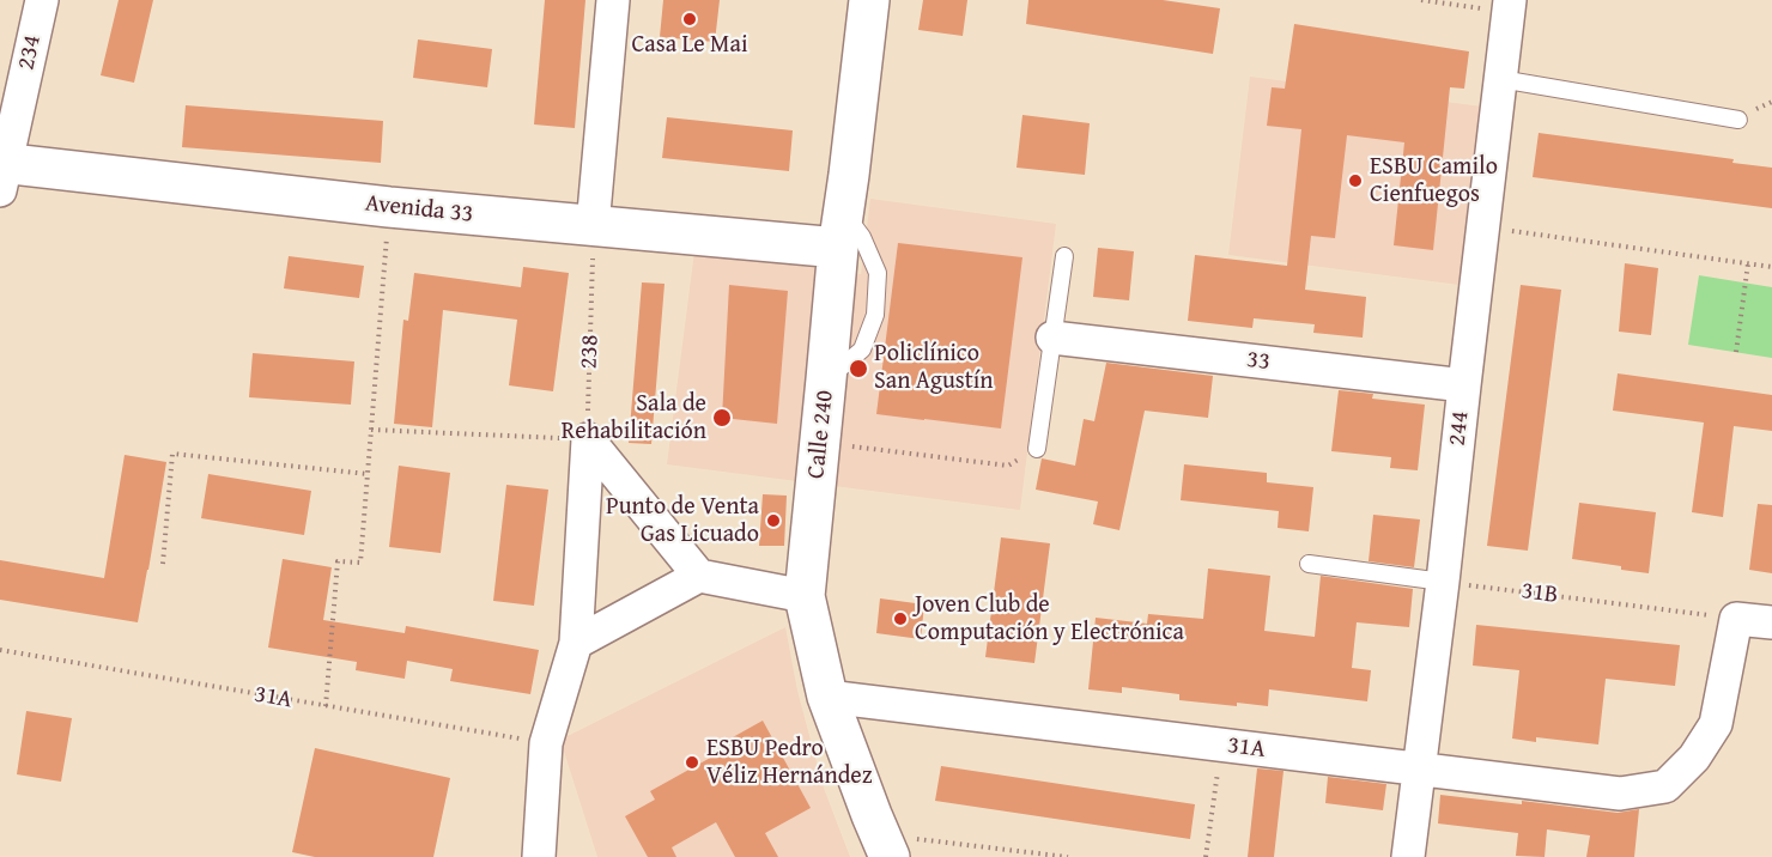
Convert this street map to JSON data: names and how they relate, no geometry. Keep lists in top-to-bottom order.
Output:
{
  "streets": {
    "street": [
      "234",
      "Avenida 33",
      "33",
      "244",
      "Calle 240",
      "31A"
    ],
    "path": ["238", "31B"]
  },
  "crossings": [
    ["234", "Avenida 33"],
    ["Avenida 33", "238"],
    ["Avenida 33", "Calle 240"],
    ["33", "244"],
    ["244", "31B"],
    ["244", "31A"],
    ["Calle 240", "31A"],
    ["31B", "31A"]
  ],
  "places": [
    "Casa Le Mai",
    "ESBU Camilo Cienfuegos",
    "Policlínico San Agustín",
    "Sala de Rehabilitación",
    "Punto de Venta Gas Licuado",
    "Joven Club de Computación y Electrónica",
    "ESBU Pedro Véliz Hernández"
  ]
}
